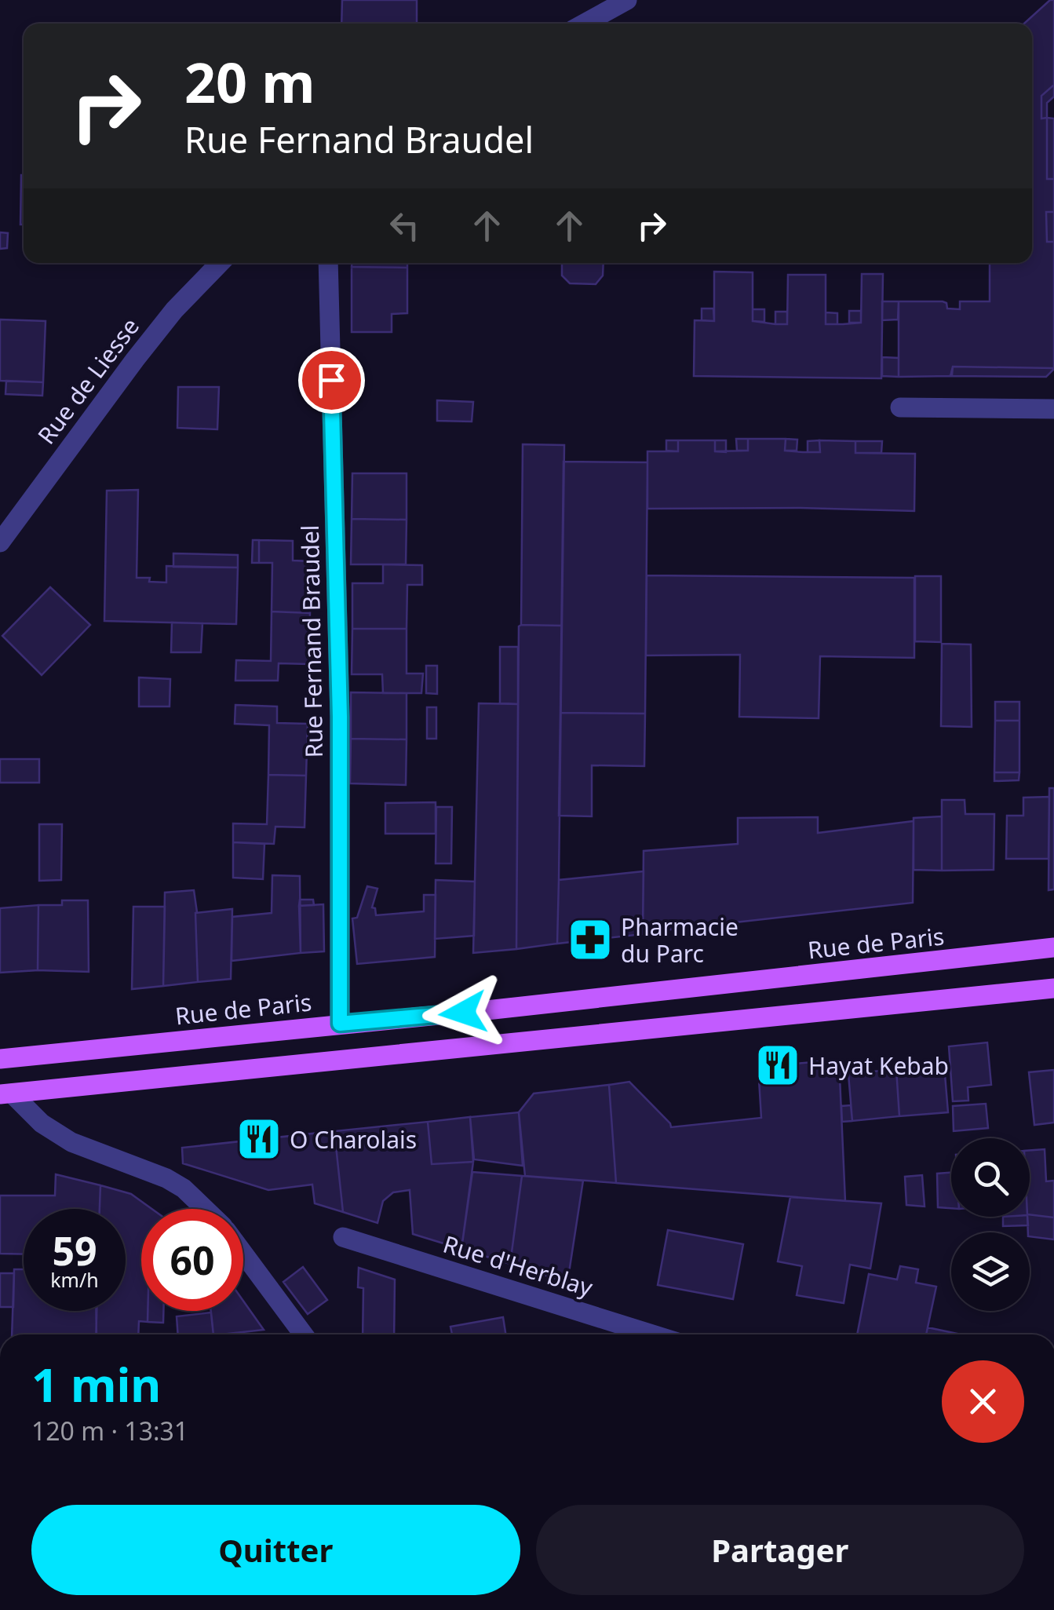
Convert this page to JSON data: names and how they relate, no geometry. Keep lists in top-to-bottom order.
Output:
{
  "streets": {
    "main road": ["Rue de Paris"],
    "street": ["Rue de Liesse", "Rue Fernand Braudel", "Rue d'Herblay"]
  },
  "crossings": [
    ["Rue Fernand Braudel", "Rue de Paris"]
  ],
  "places": {
    "pharmacy": ["Pharmacie du Parc"],
    "restaurant": ["Hayat Kebab", "O Charolais"]
  },
  "page": {
    "turn": ["20 m", "Rue Fernand Braudel"],
    "speed": "59 km/h",
    "limit": "60",
    "heading": ["1 min", "120 m · 13:31"],
    "buttons": ["Quitter", "Partager"]
  }
}
